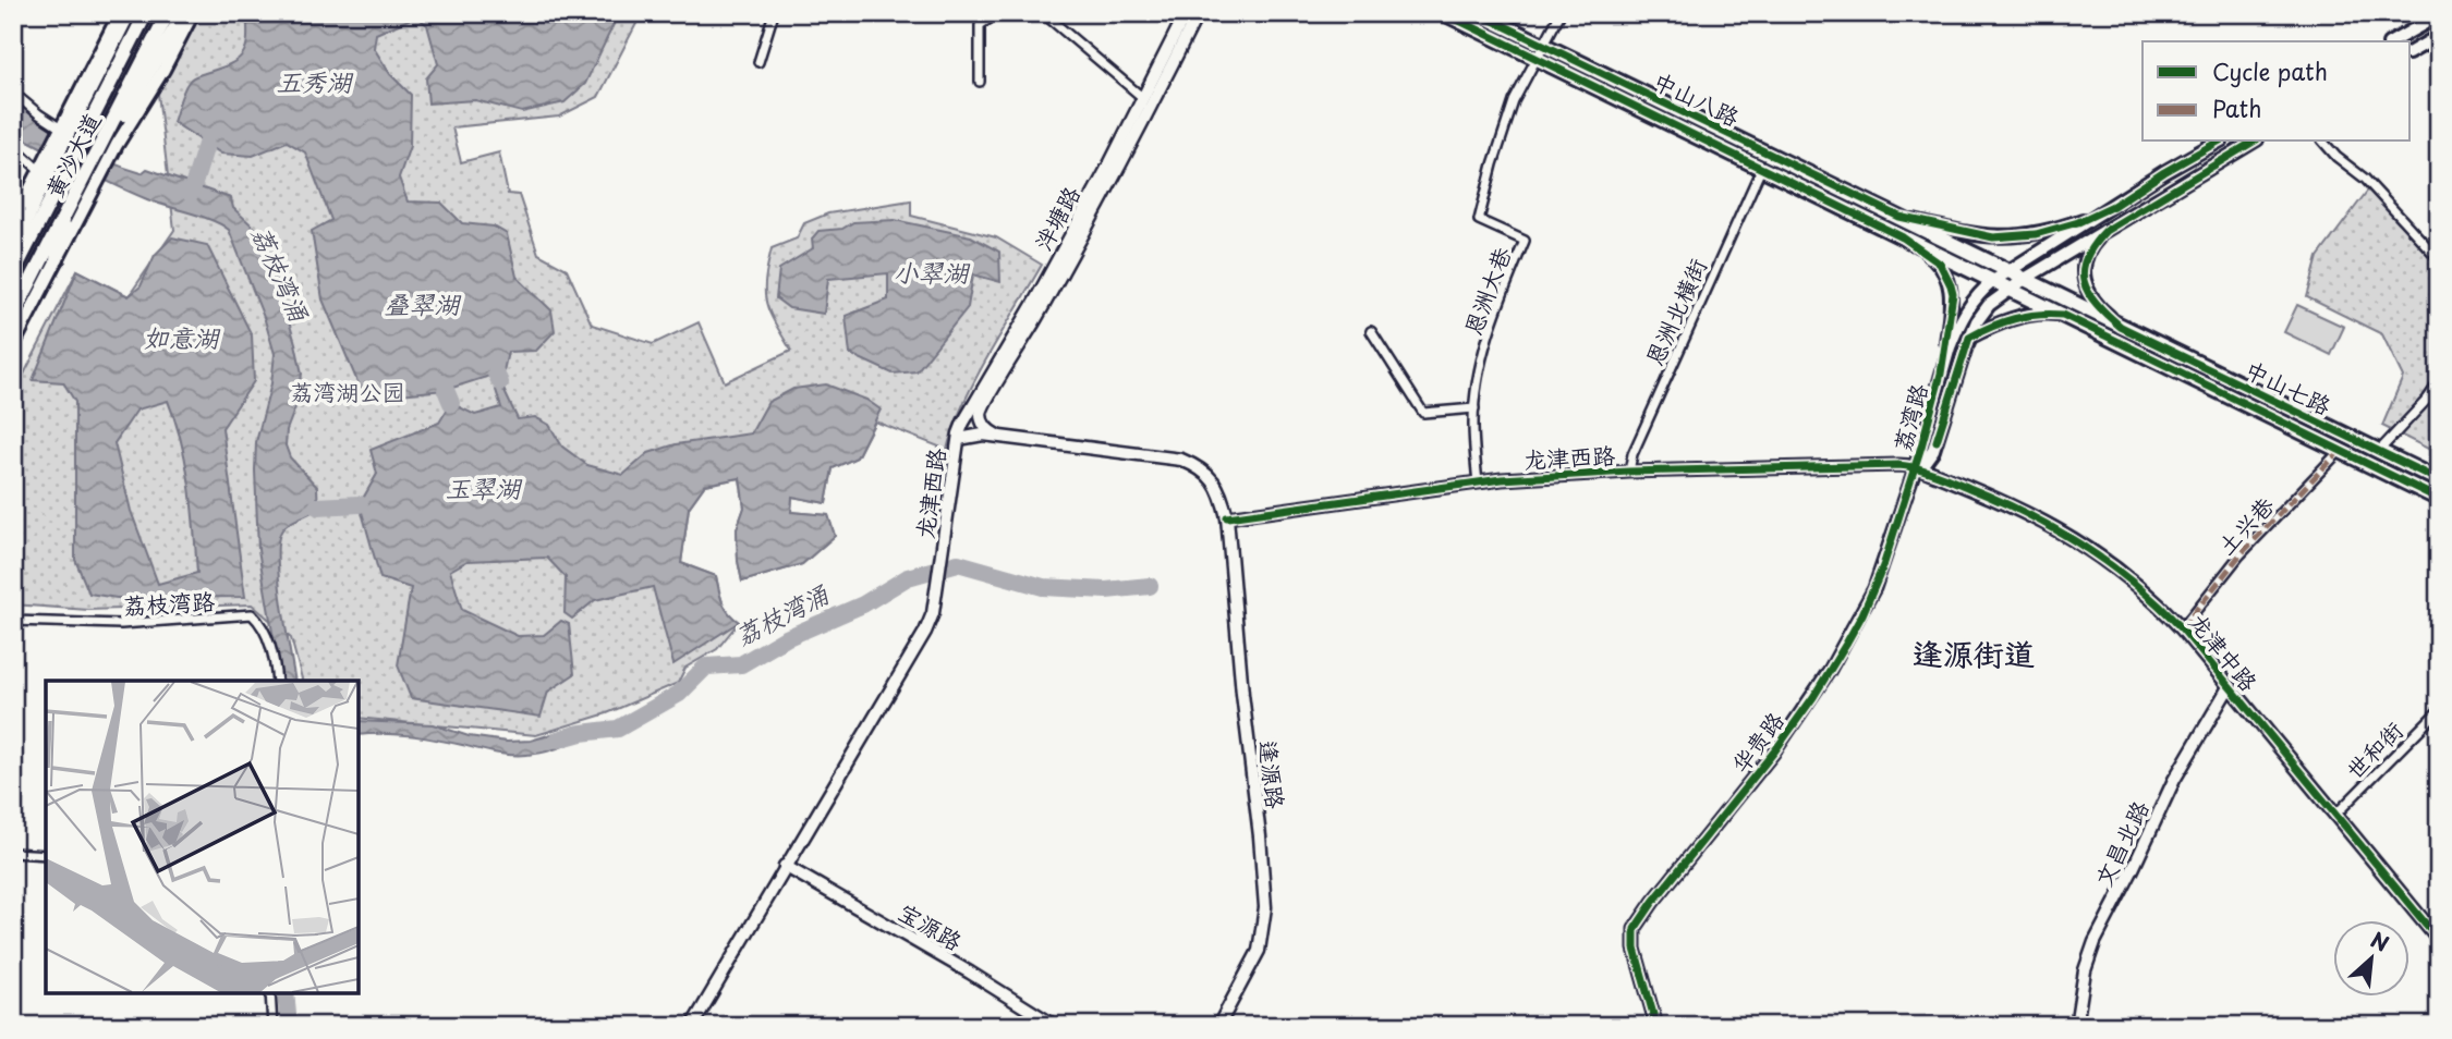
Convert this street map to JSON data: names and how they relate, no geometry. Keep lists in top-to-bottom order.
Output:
{
  "streets": {
    "main road": [
      "中山八路",
      "黄沙大道",
      "中山七路",
      "荔湾路",
      "龙津中路"
    ],
    "street": [
      "泮塘路",
      "恩洲大巷",
      "恩洲北横街",
      "龙津西路",
      "土兴巷",
      "荔枝湾路",
      "华贵路",
      "世和街",
      "逢源路",
      "文昌北路",
      "宝源路"
    ]
  },
  "crossings": [
    ["中山八路", "恩洲大巷"],
    ["中山八路", "恩洲北横街"],
    ["中山八路", "中山七路"],
    ["中山八路", "荔湾路"],
    ["泮塘路", "龙津西路"],
    ["恩洲大巷", "龙津西路"],
    ["恩洲北横街", "龙津西路"],
    ["中山七路", "荔湾路"],
    ["中山七路", "土兴巷"],
    ["荔湾路", "龙津西路"],
    ["荔湾路", "龙津中路"],
    ["荔湾路", "华贵路"],
    ["龙津西路", "龙津中路"],
    ["龙津西路", "华贵路"],
    ["龙津西路", "逢源路"],
    ["龙津西路", "宝源路"],
    ["土兴巷", "龙津中路"],
    ["龙津中路", "华贵路"],
    ["龙津中路", "世和街"],
    ["龙津中路", "文昌北路"]
  ],
  "districts": ["逢源街道"],
  "water": [
    "五秀湖",
    "小翠湖",
    "荔枝湾涌",
    "叠翠湖",
    "如意湖",
    "玉翠湖"
  ],
  "parks": ["荔湾湖公园"],
  "legend": ["Cycle path", "Path"],
  "north": "top right"
}
